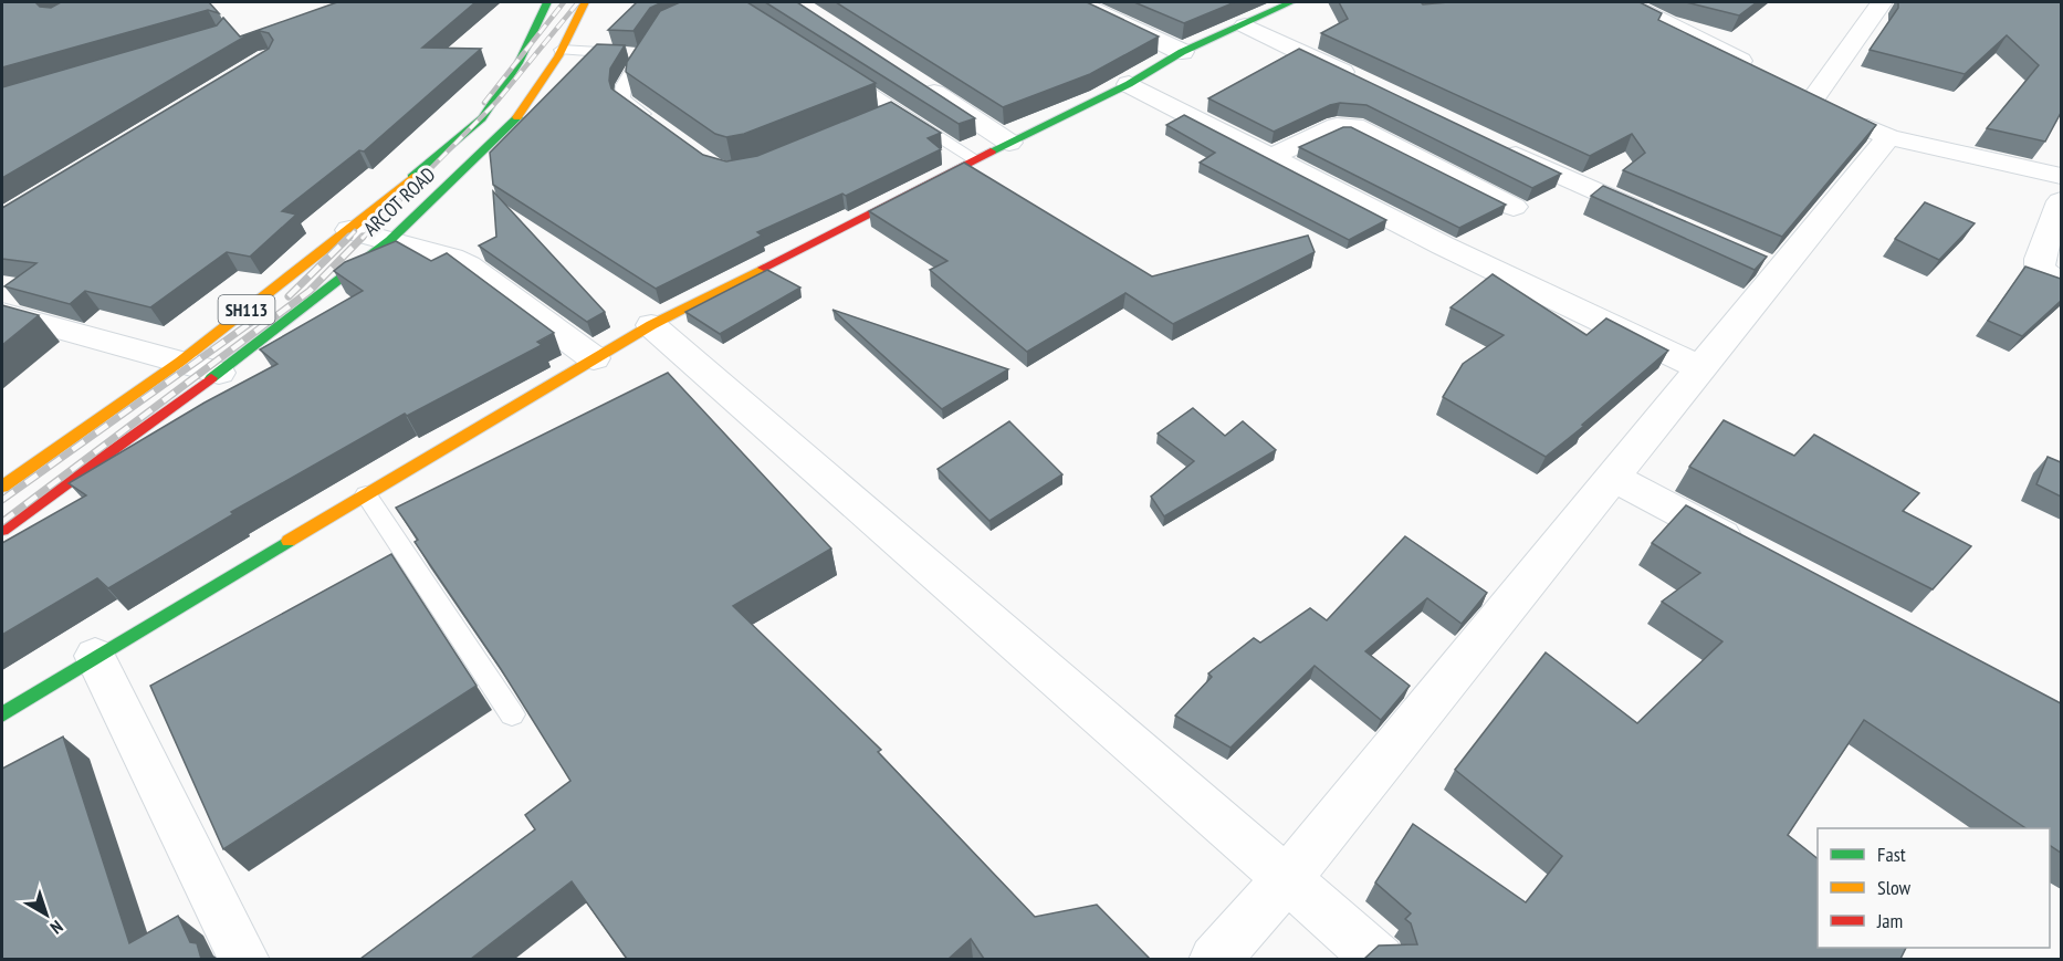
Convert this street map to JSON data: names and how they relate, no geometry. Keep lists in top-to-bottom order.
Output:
{
  "streets": {
    "main road": ["ARCOT ROAD", "SH113"]
  },
  "legend": ["Fast", "Slow", "Jam"],
  "north": "bottom right"
}
